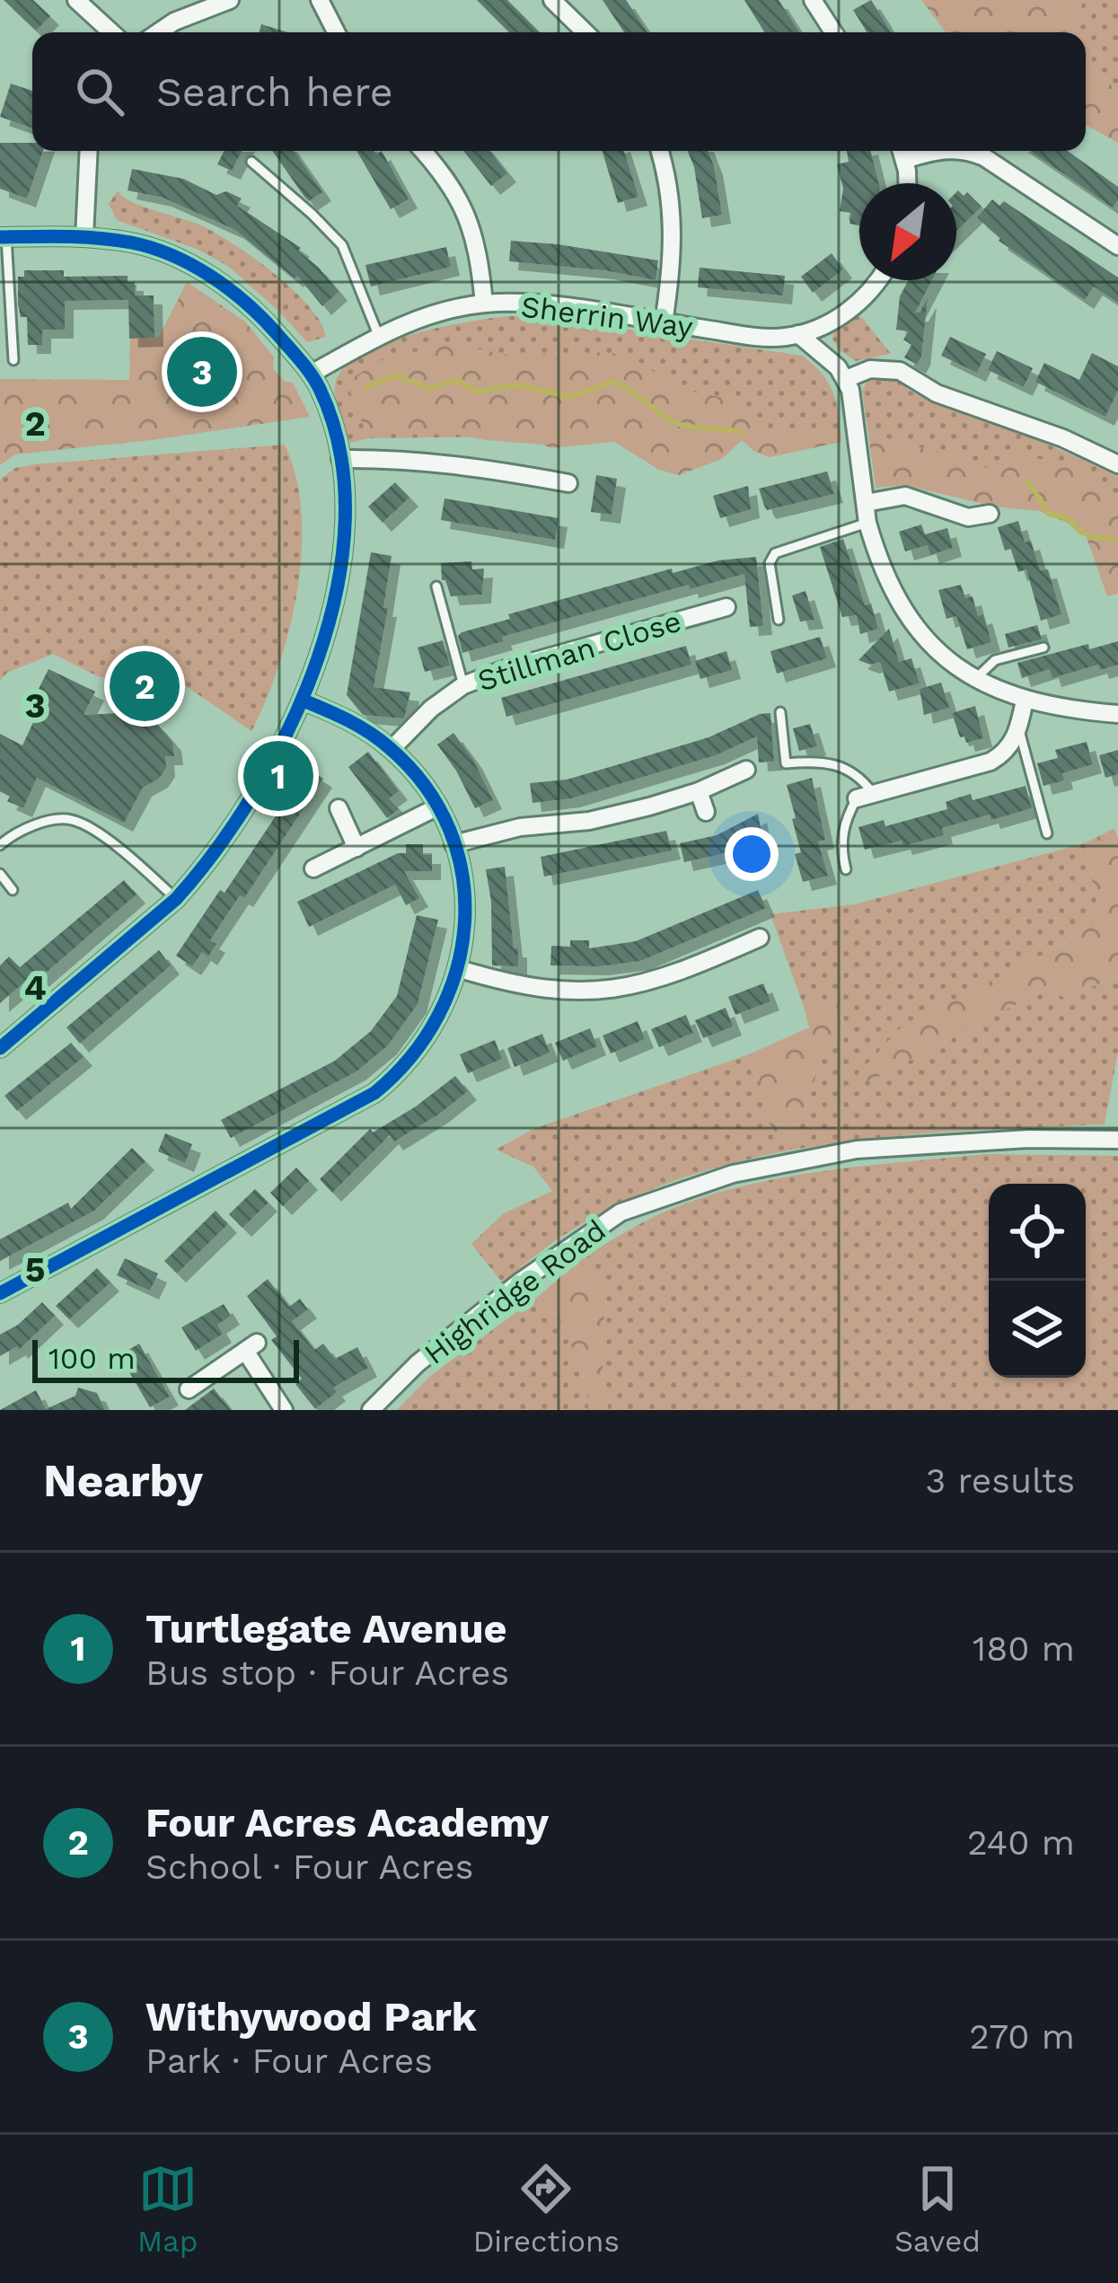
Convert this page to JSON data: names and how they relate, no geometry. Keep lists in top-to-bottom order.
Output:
{
  "streets": {
    "street": ["Sherrin Way", "Stillman Close", "Highridge Road"]
  },
  "scale_bar": "100 m",
  "north": "bottom left",
  "page": {
    "search": "Search here",
    "pins": ["3", "2", "1"],
    "scale": "100 m",
    "heading": ["Nearby", "3 results"],
    "list": [
      {
        "mark": "1",
        "name": "Turtlegate Avenue",
        "note": "Bus stop · Four Acres",
        "value": "180 m"
      },
      {
        "mark": "2",
        "name": "Four Acres Academy",
        "note": "School · Four Acres",
        "value": "240 m"
      },
      {
        "mark": "3",
        "name": "Withywood Park",
        "note": "Park · Four Acres",
        "value": "270 m"
      }
    ],
    "nav": ["Map", "Directions", "Saved"]
  },
  "grid": {
    "rows": [
      "2",
      "3",
      "4",
      "5"
    ]
  }
}
